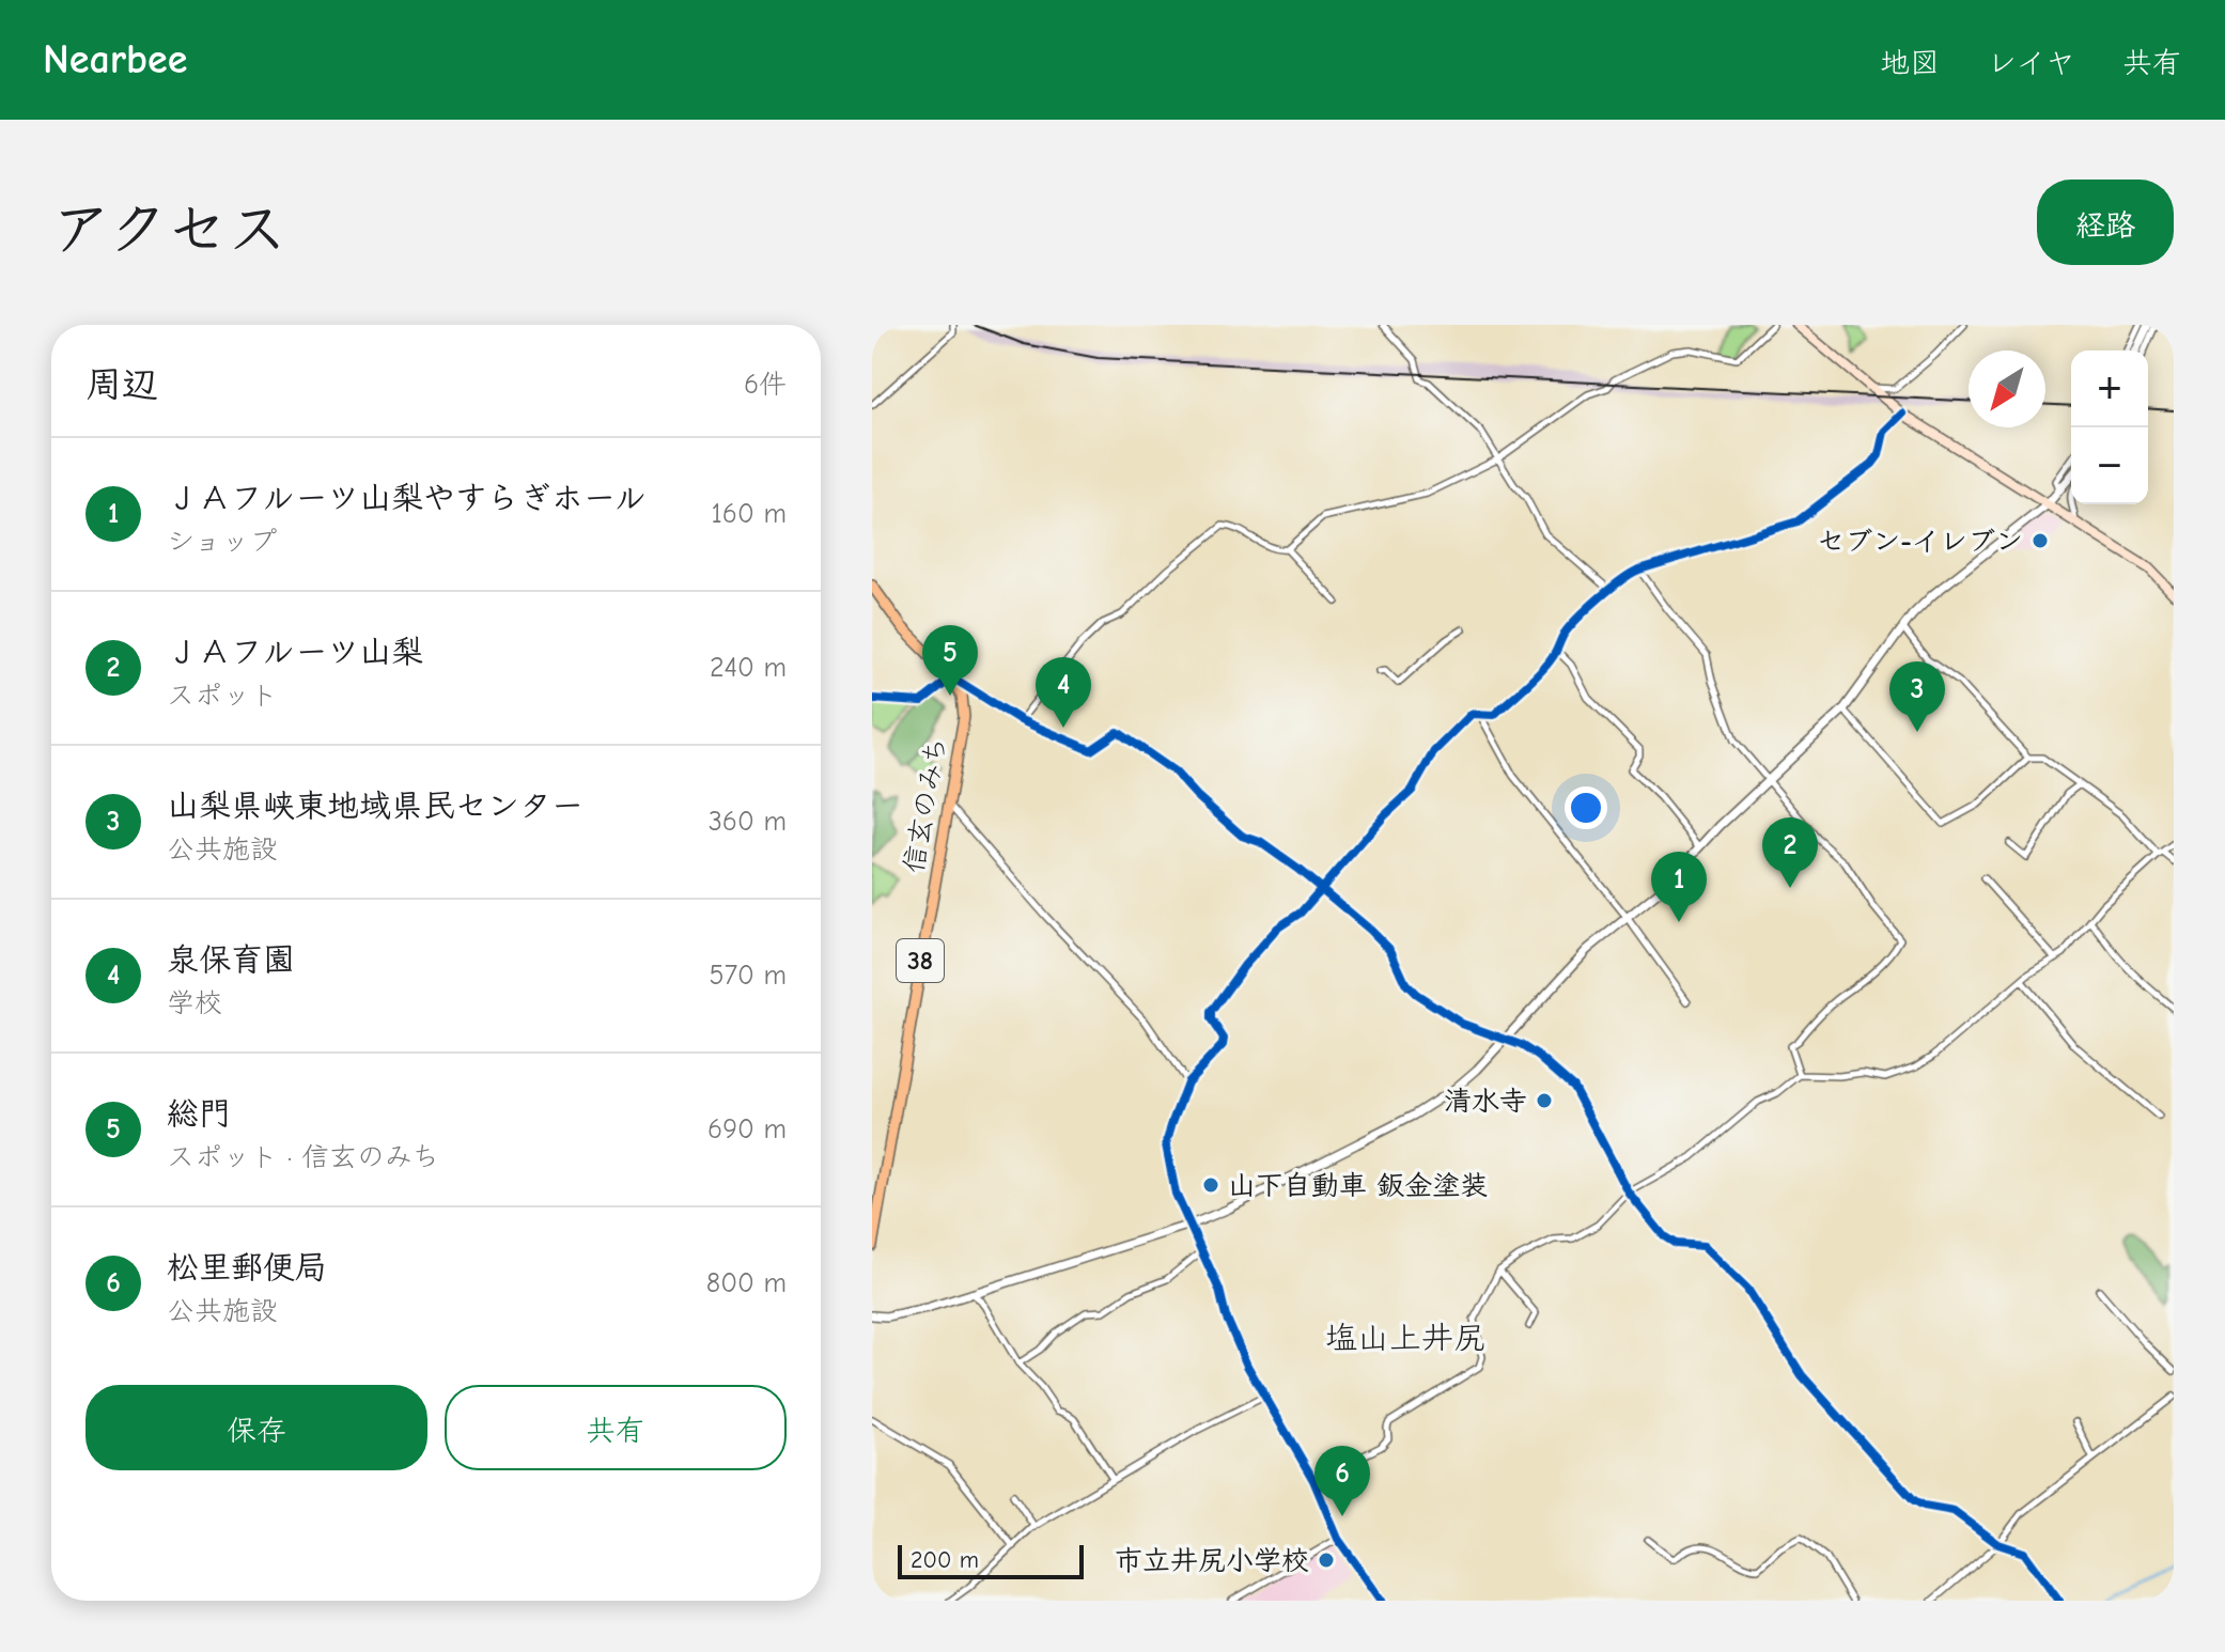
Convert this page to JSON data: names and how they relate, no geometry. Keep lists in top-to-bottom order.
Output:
{
  "streets": {
    "main road": ["信玄のみち", "38"]
  },
  "crossings": [
    ["信玄のみち", "38"]
  ],
  "districts": ["塩山上井尻"],
  "places": [
    "セブン-イレブン",
    "清水寺",
    "山下自動車 鈑金塗装",
    "市立井尻小学校"
  ],
  "scale_bar": "200 m",
  "north": "bottom left",
  "page": {
    "header": "Nearbee",
    "nav": ["地図", "レイヤ", "共有"],
    "title": "アクセス",
    "buttons": [
      "経路",
      ["保存", "共有"]
    ],
    "heading": ["周辺", "6件"],
    "map_buttons": ["+", "−"],
    "list": [
      {
        "mark": "1",
        "name": "ＪＡフルーツ山梨やすらぎホール",
        "note": "ショップ",
        "value": "160 m"
      },
      {
        "mark": "2",
        "name": "ＪＡフルーツ山梨",
        "note": "スポット",
        "value": "240 m"
      },
      {
        "mark": "3",
        "name": "山梨県峡東地域県民センター",
        "note": "公共施設",
        "value": "360 m"
      },
      {
        "mark": "4",
        "name": "泉保育園",
        "note": "学校",
        "value": "570 m"
      },
      {
        "mark": "5",
        "name": "総門",
        "note": "スポット · 信玄のみち",
        "value": "690 m"
      },
      {
        "mark": "6",
        "name": "松里郵便局",
        "note": "公共施設",
        "value": "800 m"
      }
    ],
    "pins": [
      "5",
      "4",
      "3",
      "2",
      "1",
      "6"
    ],
    "scale": "200 m"
  }
}
